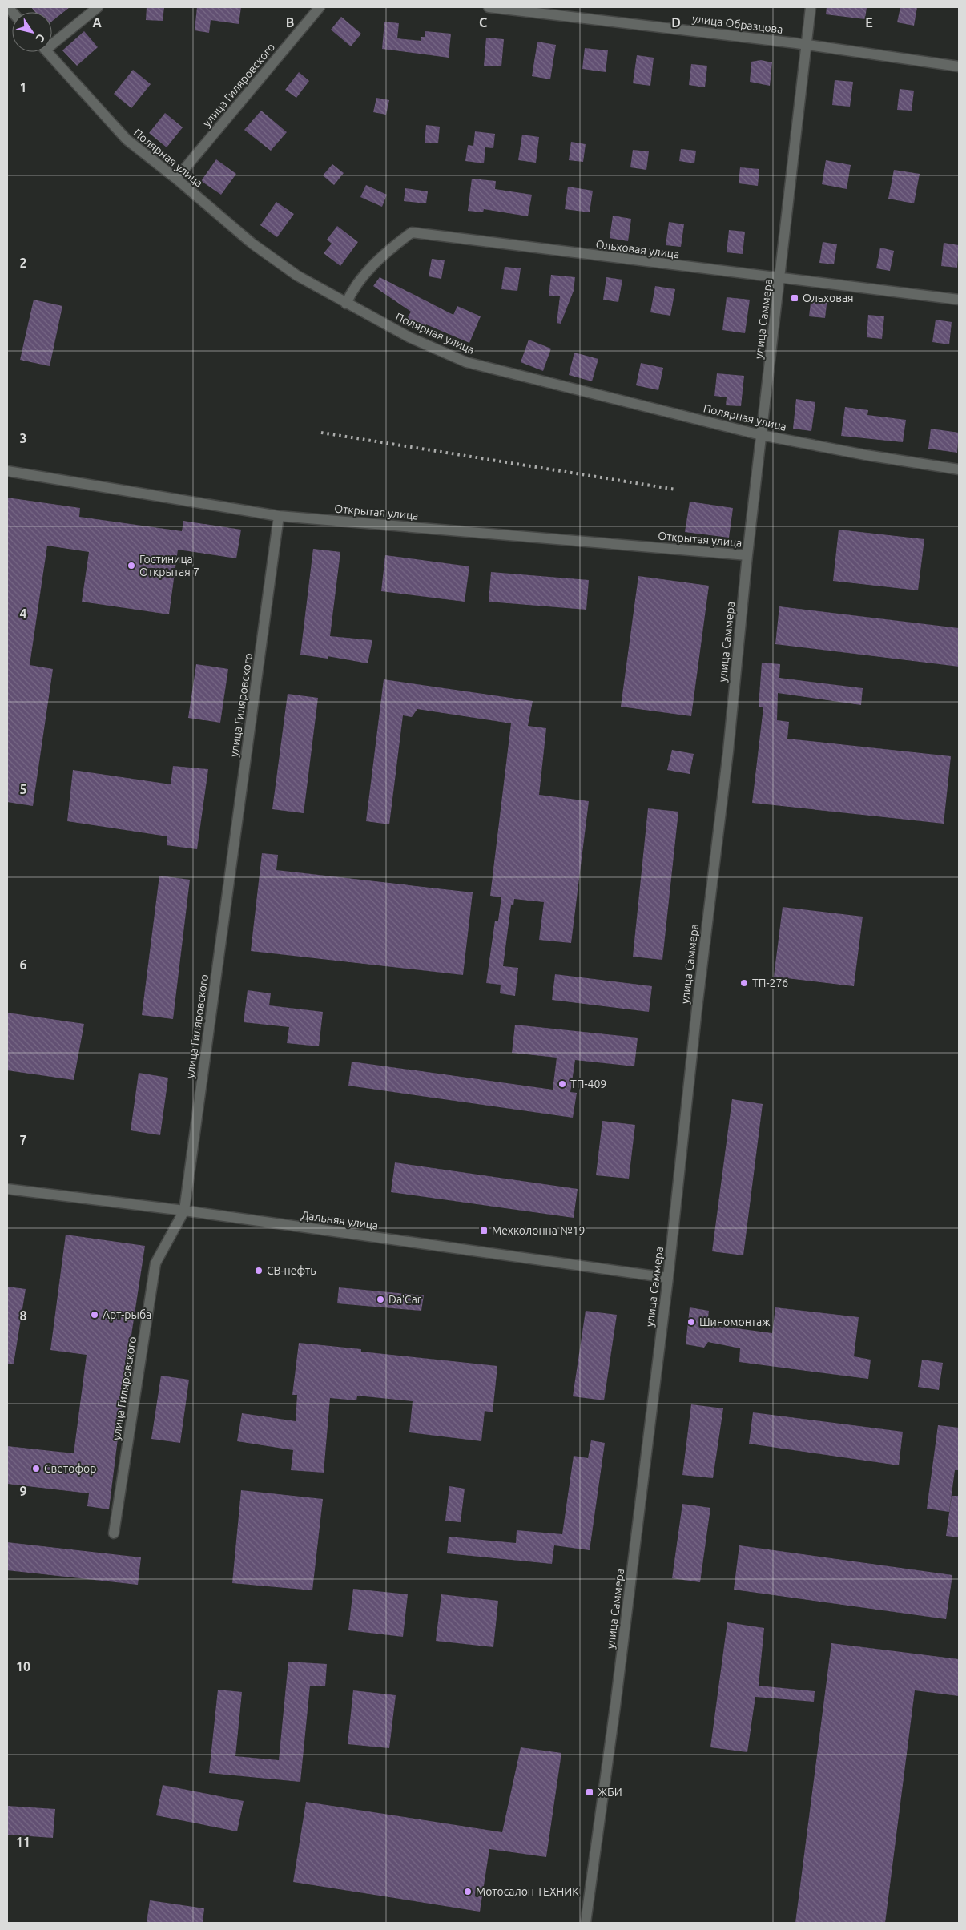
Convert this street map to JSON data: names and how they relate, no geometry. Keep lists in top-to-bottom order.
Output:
{
  "streets": {
    "street": [
      "улица Образцова",
      "улица Гиляровского",
      "Полярная улица",
      "Ольховая улица",
      "улица Саммера",
      "Открытая улица",
      "Дальняя улица"
    ]
  },
  "crossings": [
    ["улица Образцова", "улица Саммера"],
    ["улица Гиляровского", "Полярная улица"],
    ["улица Гиляровского", "Открытая улица"],
    ["улица Гиляровского", "Дальняя улица"],
    ["Полярная улица", "Ольховая улица"],
    ["Полярная улица", "улица Саммера"],
    ["Ольховая улица", "улица Саммера"],
    ["улица Саммера", "Открытая улица"],
    ["улица Саммера", "Дальняя улица"]
  ],
  "places": {
    "transit": ["Ольховая", "Мехколонна №19", "ЖБИ"],
    "other": [
      "Гостиница Открытая 7",
      "ТП-276",
      "ТП-409",
      "СВ-нефть",
      "Da'Car",
      "Арт-рыба",
      "Шиномонтаж",
      "Светофор",
      "Мотосалон ТЕХНИК"
    ]
  },
  "north": "bottom right",
  "grid": {
    "columns": [
      "A",
      "B",
      "C",
      "D",
      "E"
    ],
    "rows": [
      "1",
      "2",
      "3",
      "4",
      "5",
      "6",
      "7",
      "8",
      "9",
      "10",
      "11"
    ]
  }
}
